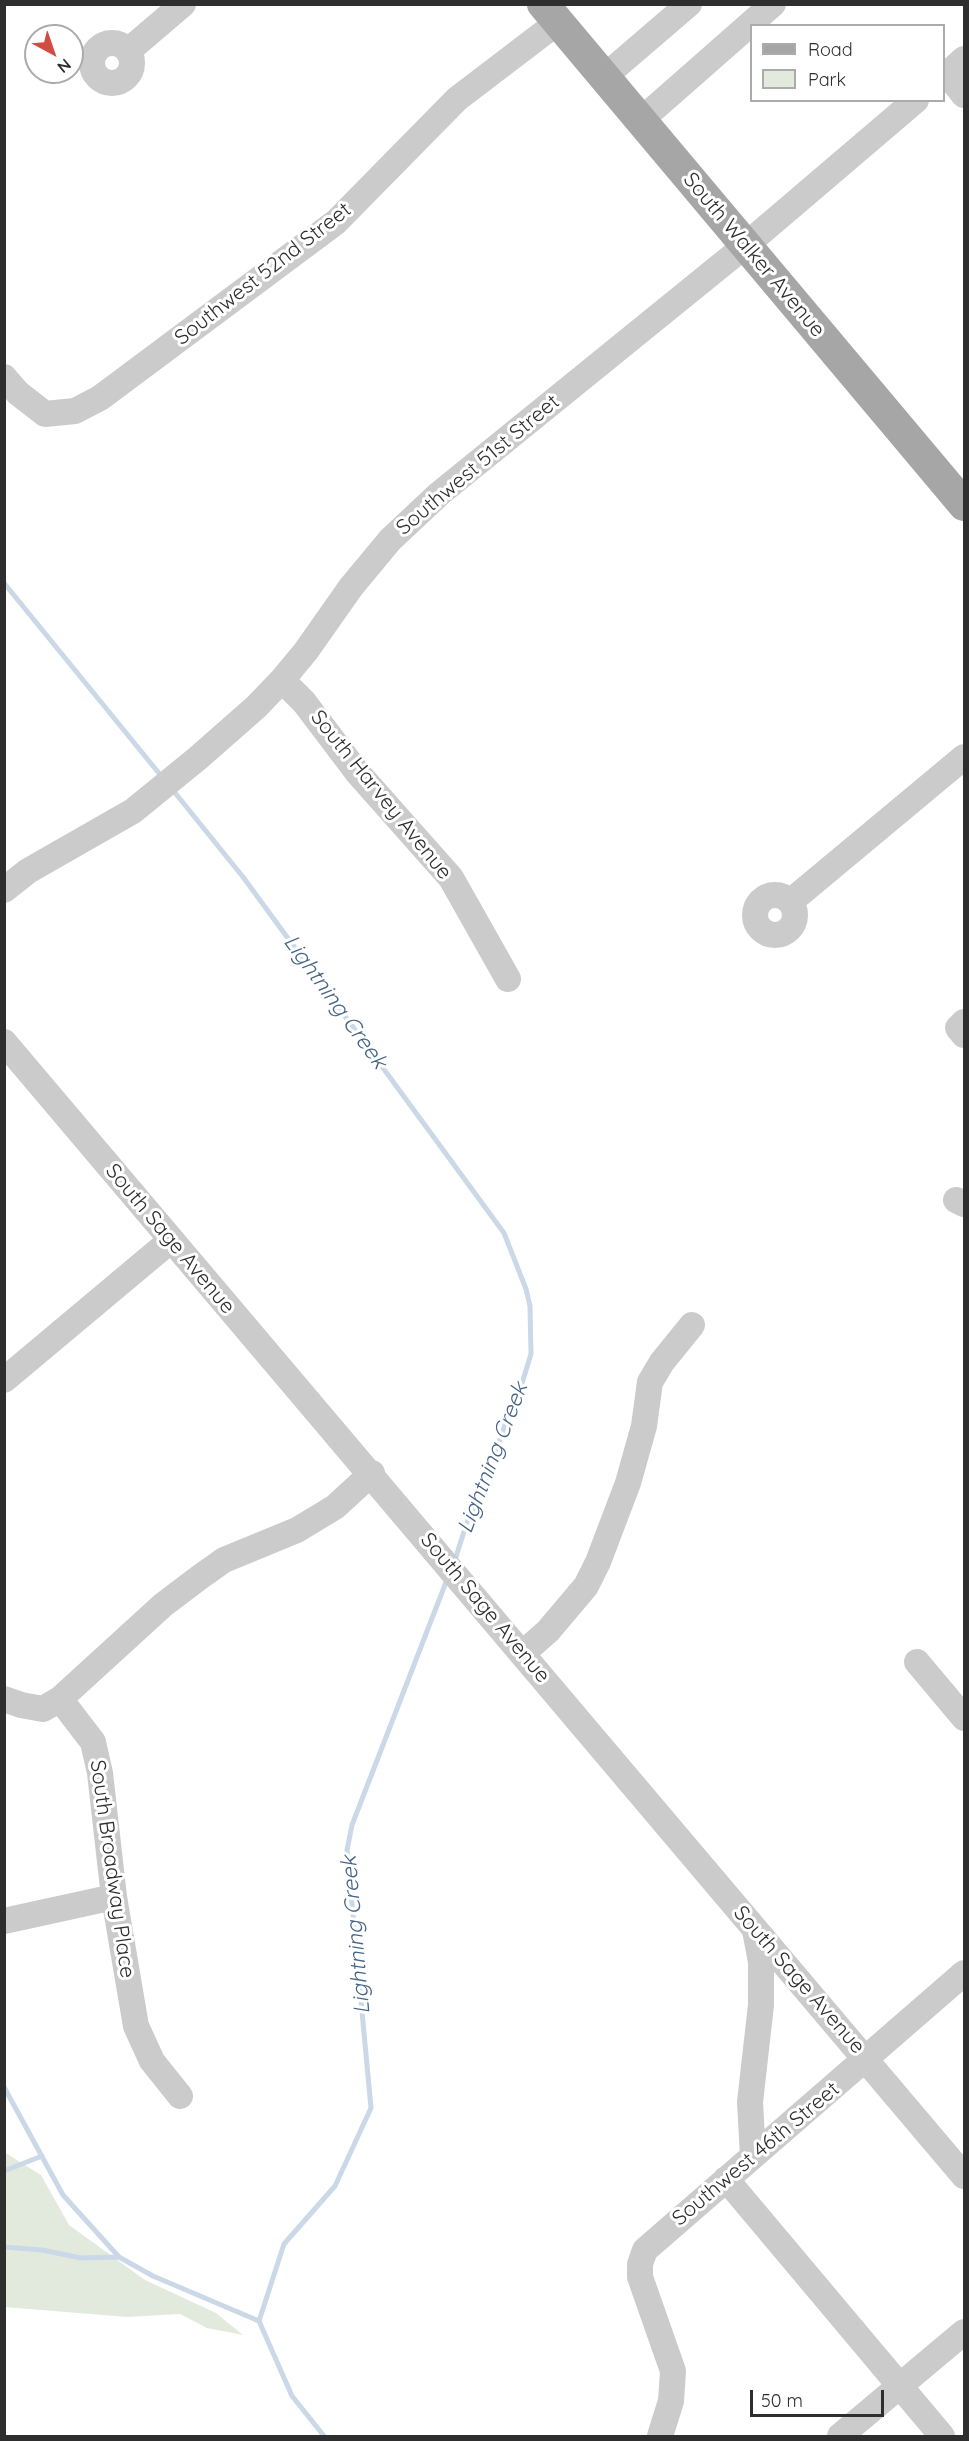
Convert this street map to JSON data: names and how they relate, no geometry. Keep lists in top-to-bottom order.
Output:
{
  "streets": {
    "main road": ["South Walker Avenue"],
    "street": [
      "Southwest 52nd Street",
      "Southwest 51st Street",
      "South Harvey Avenue",
      "South Sage Avenue",
      "South Broadway Place",
      "Southwest 46th Street"
    ]
  },
  "crossings": [
    ["South Walker Avenue", "Southwest 52nd Street"],
    ["South Walker Avenue", "Southwest 51st Street"],
    ["Southwest 51st Street", "South Harvey Avenue"],
    ["South Sage Avenue", "Southwest 46th Street"]
  ],
  "water": ["Lightning Creek"],
  "legend": ["Road", "Park"],
  "scale_bar": "50 m",
  "north": "bottom right"
}
